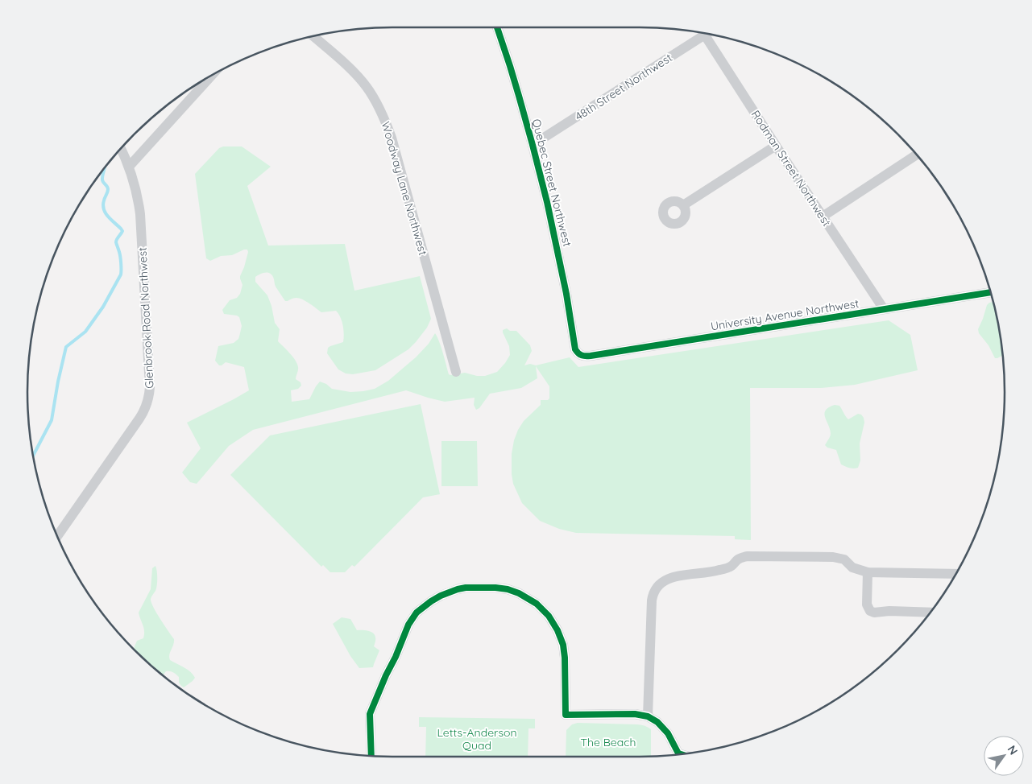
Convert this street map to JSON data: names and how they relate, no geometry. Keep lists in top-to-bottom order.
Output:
{
  "streets": {
    "street": [
      "48th Street Northwest",
      "Rodman Street Northwest",
      "Quebec Street Northwest",
      "Woodway Lane Northwest",
      "University Avenue Northwest",
      "Glenbrook Road Northwest"
    ]
  },
  "crossings": [
    ["48th Street Northwest", "Quebec Street Northwest"],
    ["Rodman Street Northwest", "University Avenue Northwest"],
    ["Quebec Street Northwest", "University Avenue Northwest"]
  ],
  "parks": ["Letts-Anderson Quad", "The Beach"],
  "north": "top right"
}
